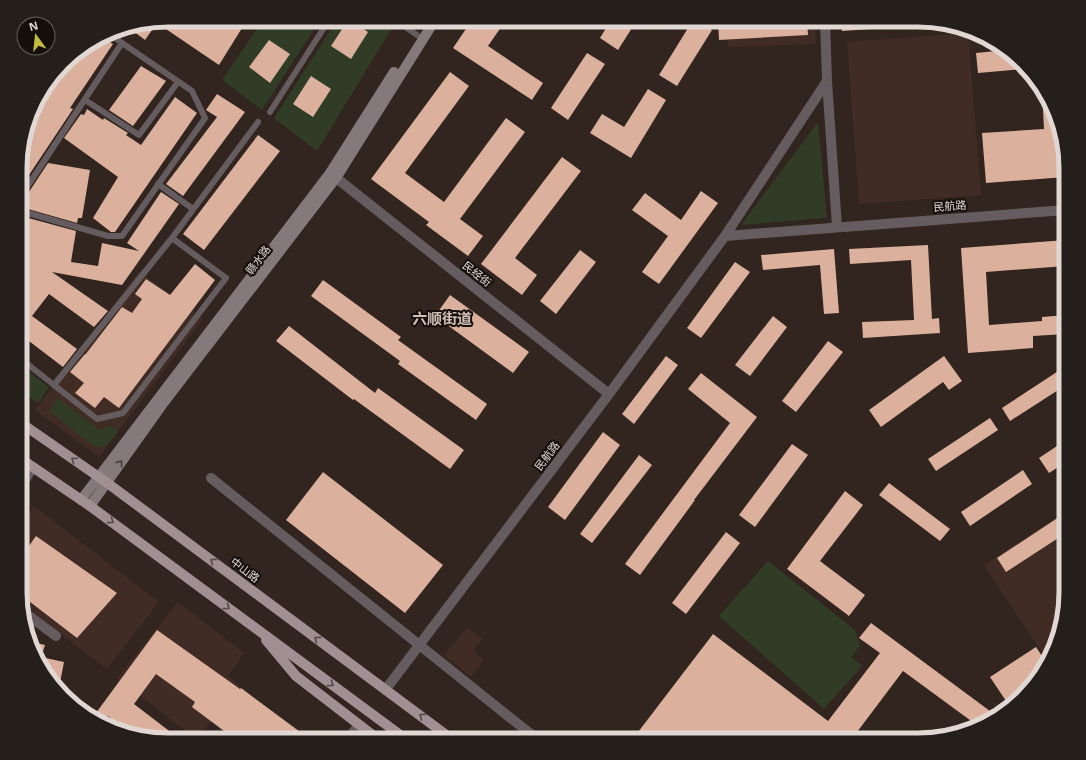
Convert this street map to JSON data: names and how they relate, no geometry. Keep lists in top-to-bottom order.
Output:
{
  "streets": {
    "main road": ["赣水路", "中山路"],
    "street": ["民航路", "民经街"]
  },
  "crossings": [
    ["民航路", "民经街"],
    ["民航路", "中山路"],
    ["赣水路", "民经街"],
    ["赣水路", "中山路"]
  ],
  "districts": ["六顺街道"],
  "north": "top"
}
